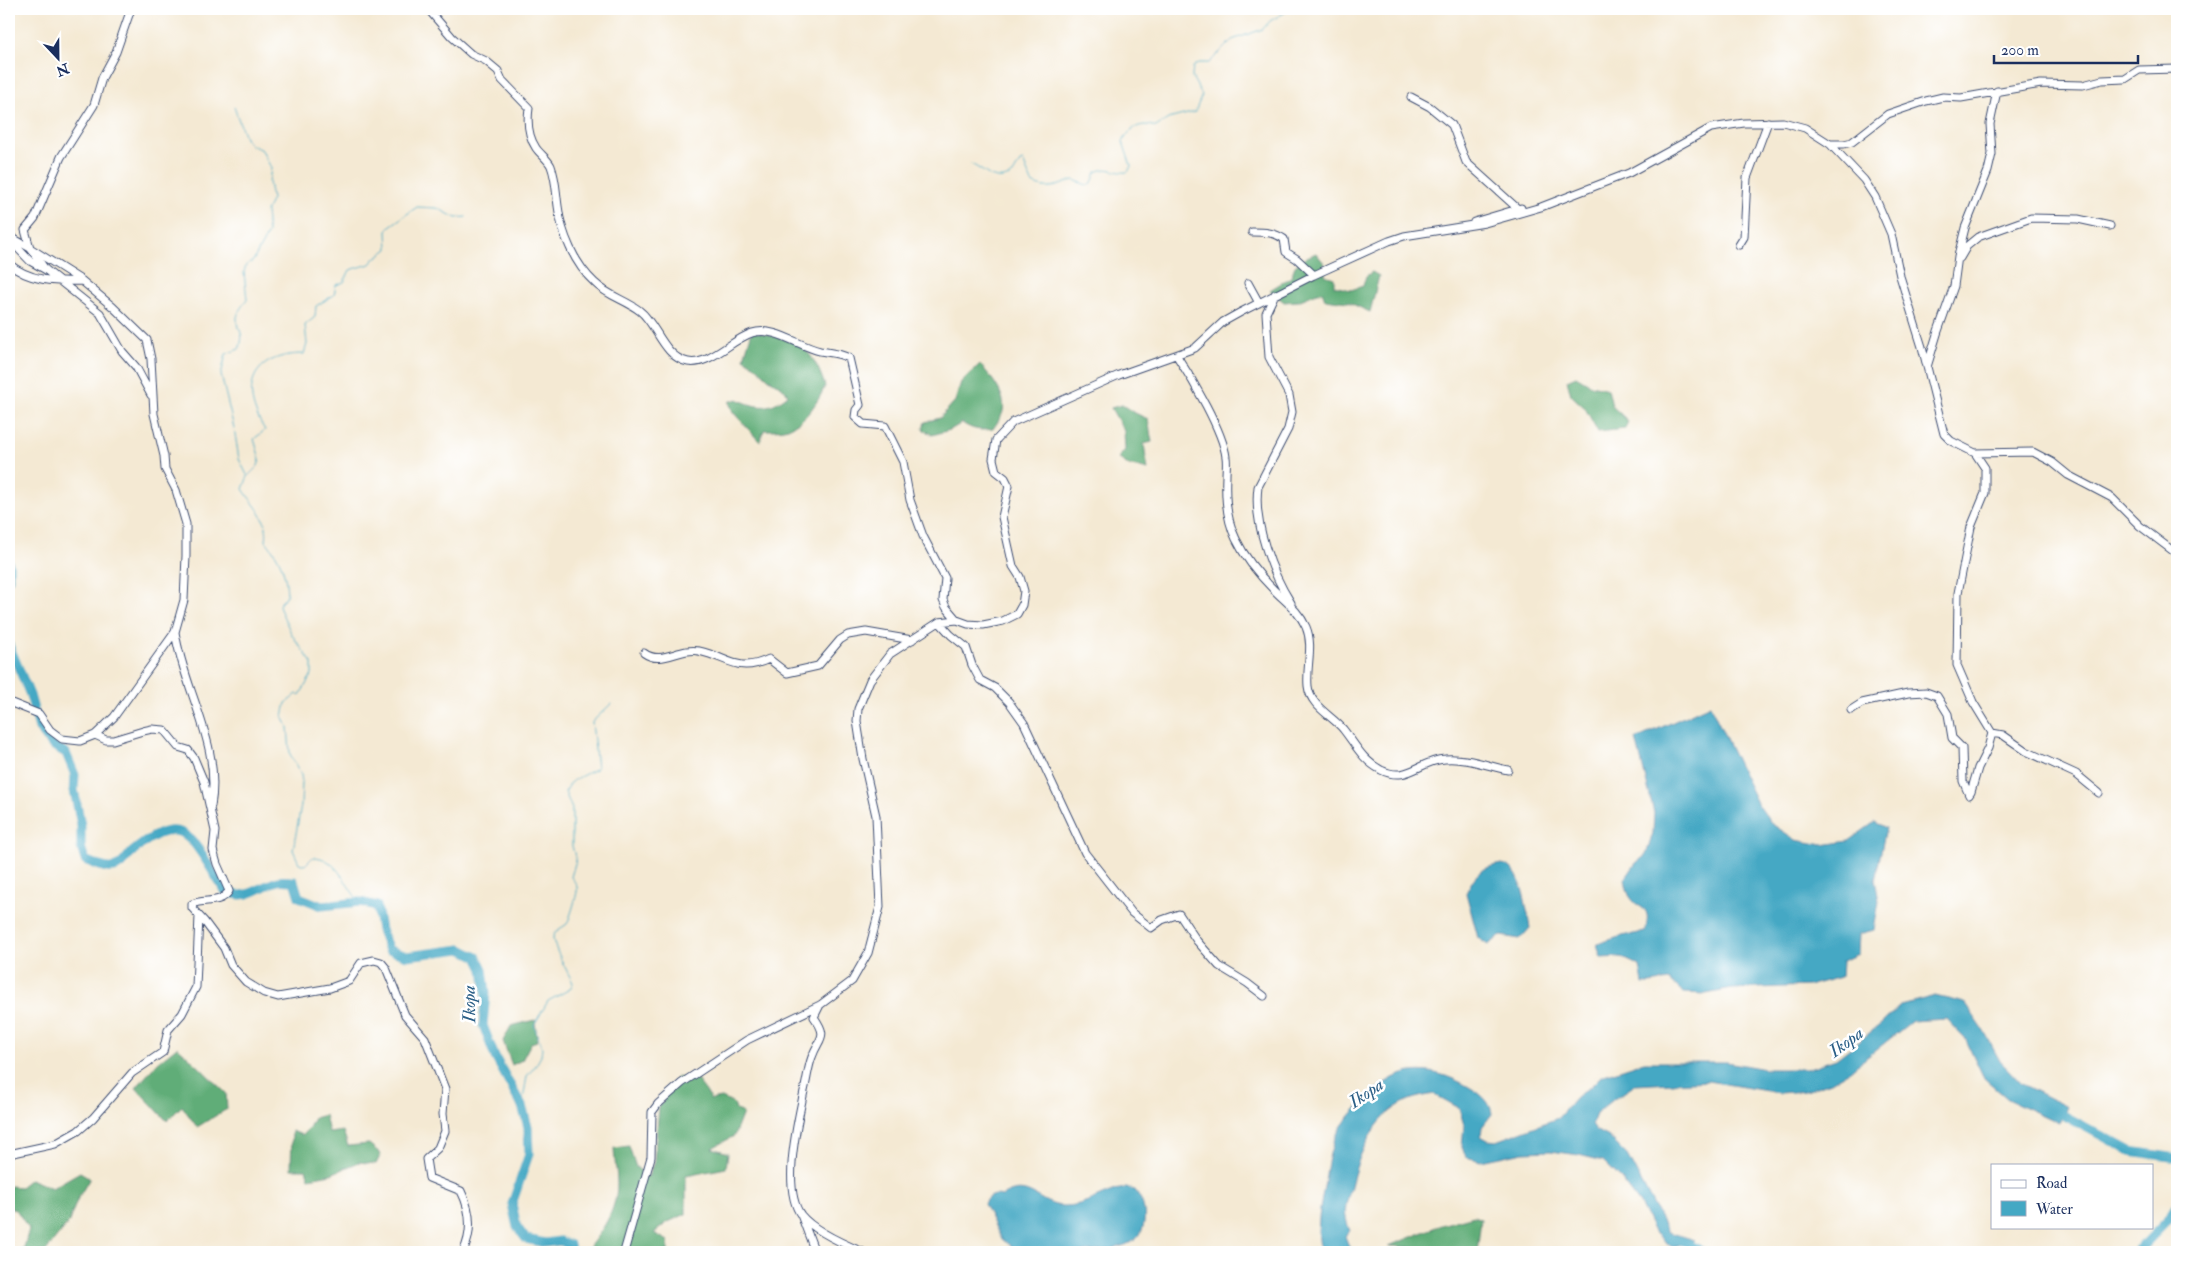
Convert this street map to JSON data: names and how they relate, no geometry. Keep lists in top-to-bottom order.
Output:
{
  "water": ["Ikopa"],
  "legend": ["Road", "Water"],
  "scale_bar": "200 m",
  "north": "bottom"
}
